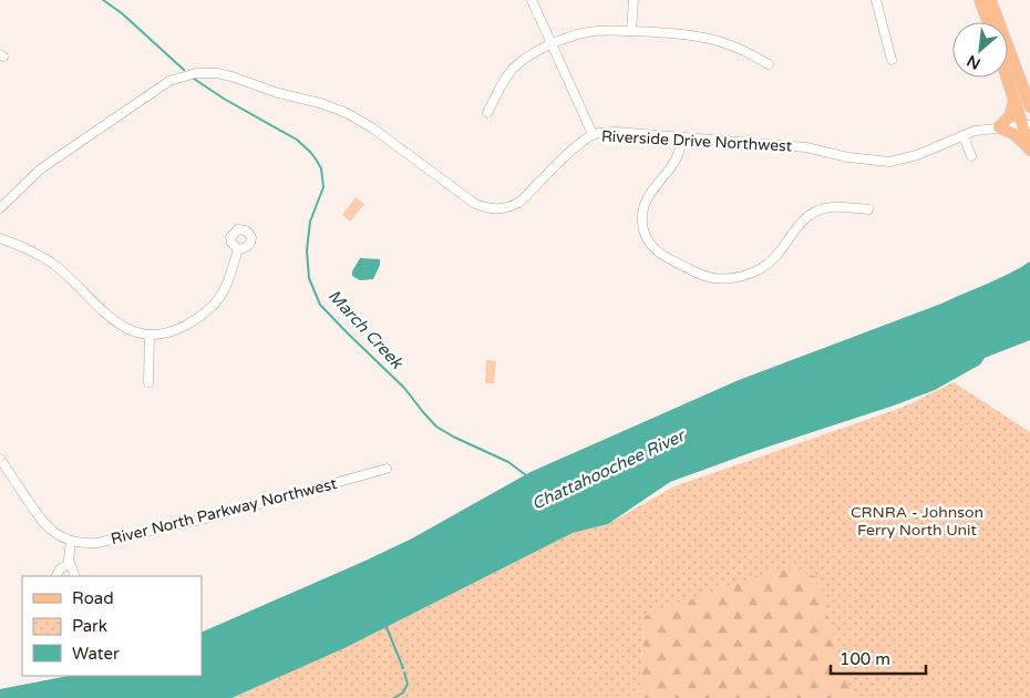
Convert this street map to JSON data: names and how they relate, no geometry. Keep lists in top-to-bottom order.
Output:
{
  "streets": {
    "street": ["Riverside Drive Northwest", "River North Parkway Northwest"]
  },
  "water": ["March Creek", "Chattahoochee River"],
  "parks": ["CRNRA - Johnson Ferry North Unit"],
  "legend": ["Road", "Park", "Water"],
  "scale_bar": "100 m",
  "north": "bottom left"
}
